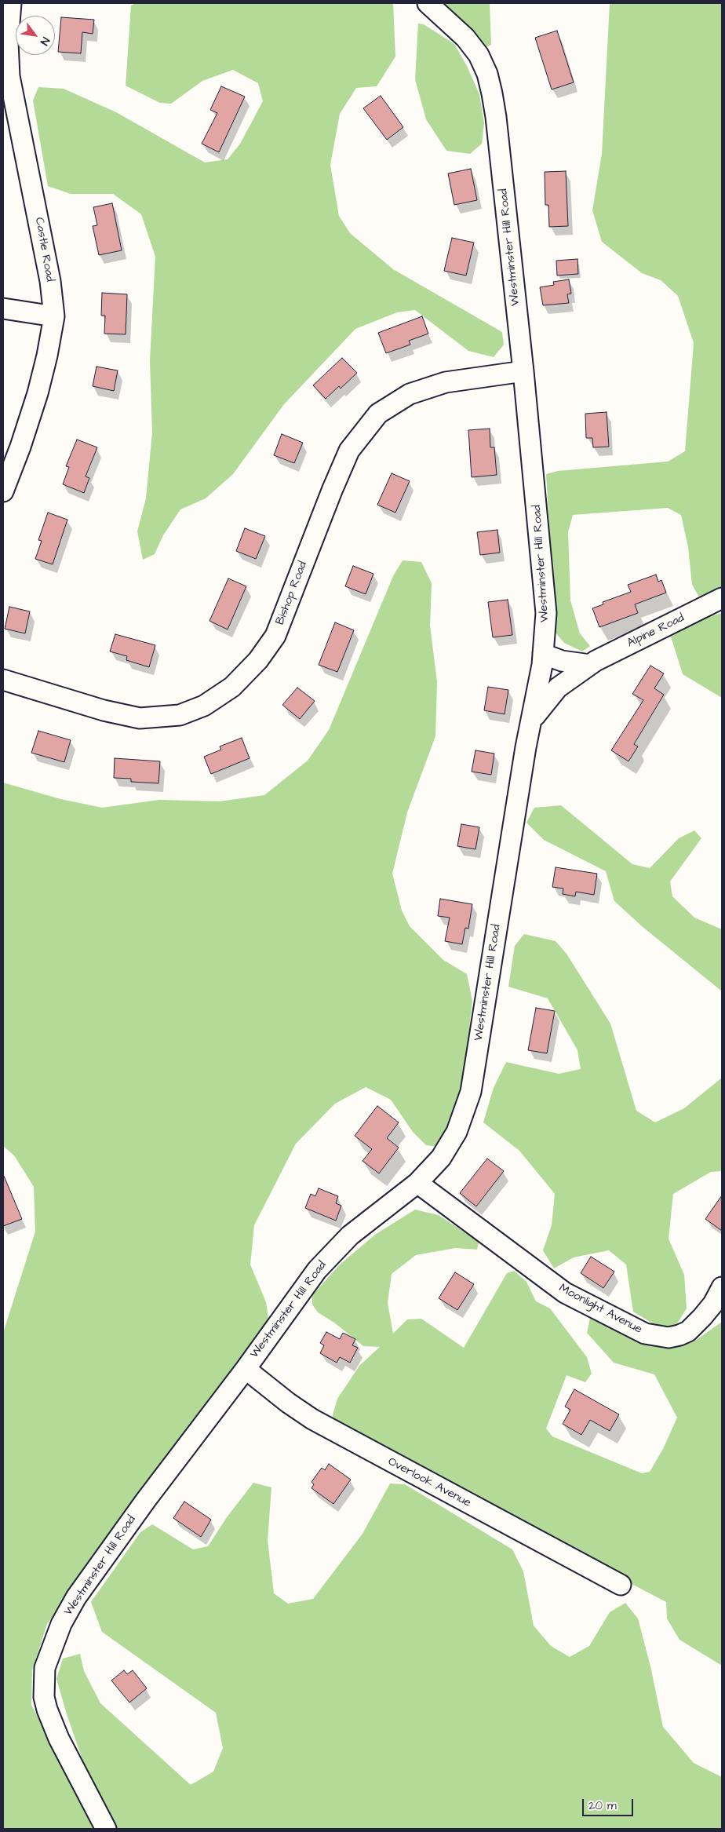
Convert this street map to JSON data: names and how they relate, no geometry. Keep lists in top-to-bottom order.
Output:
{
  "streets": {
    "street": [
      "Westminster Hill Road",
      "Castle Road",
      "Bishop Road",
      "Alpine Road",
      "Moonlight Avenue",
      "Overlook Avenue"
    ]
  },
  "crossings": [
    ["Westminster Hill Road", "Bishop Road"],
    ["Westminster Hill Road", "Alpine Road"],
    ["Westminster Hill Road", "Moonlight Avenue"],
    ["Westminster Hill Road", "Overlook Avenue"]
  ],
  "scale_bar": "20 m",
  "north": "bottom right"
}
